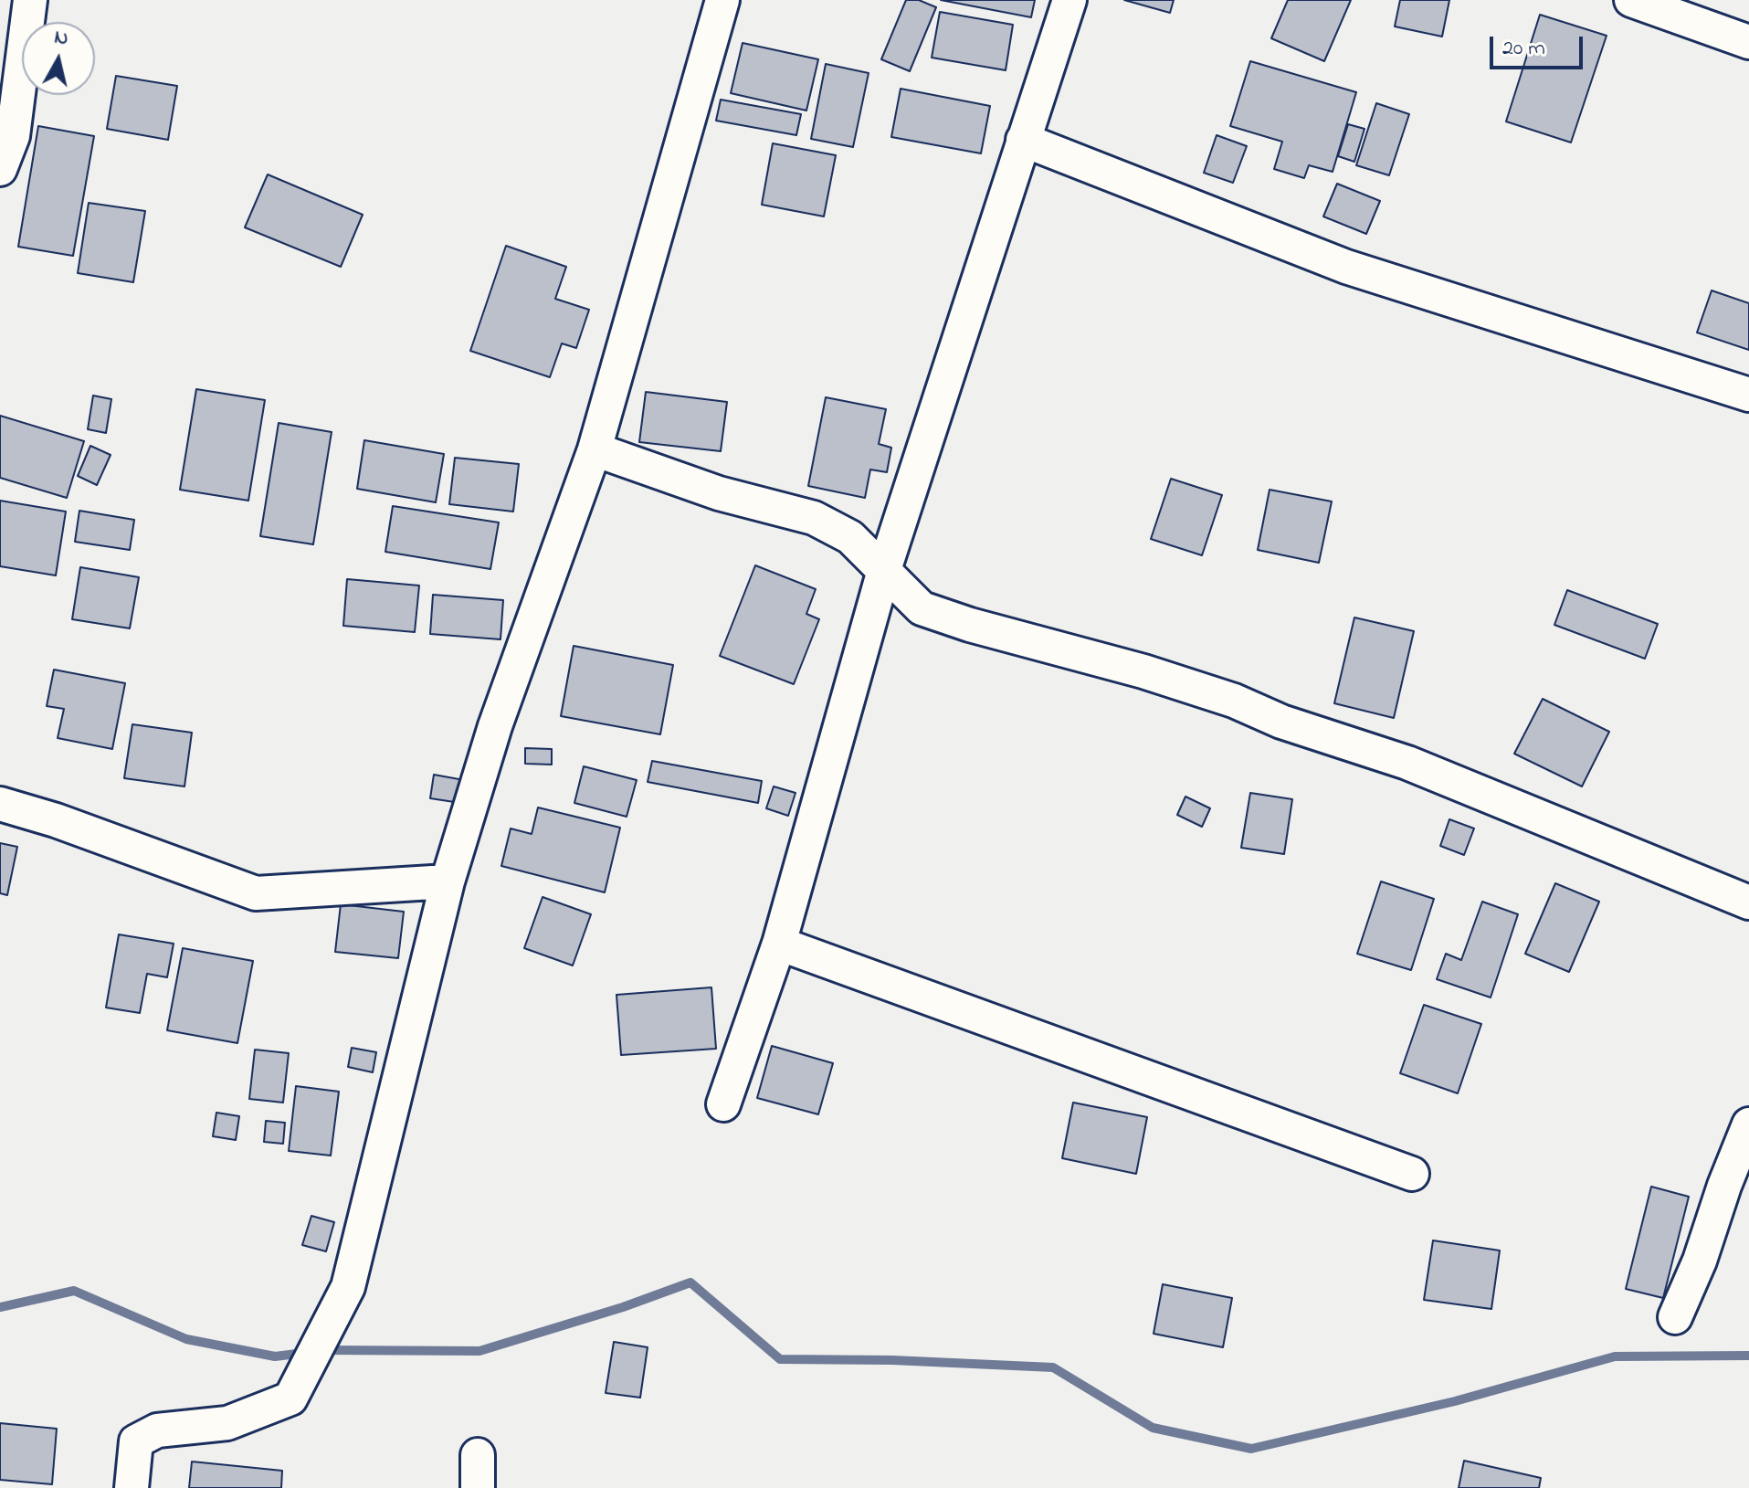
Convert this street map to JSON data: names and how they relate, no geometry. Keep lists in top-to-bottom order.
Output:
{
  "scale_bar": "20 m",
  "north": "top"
}
